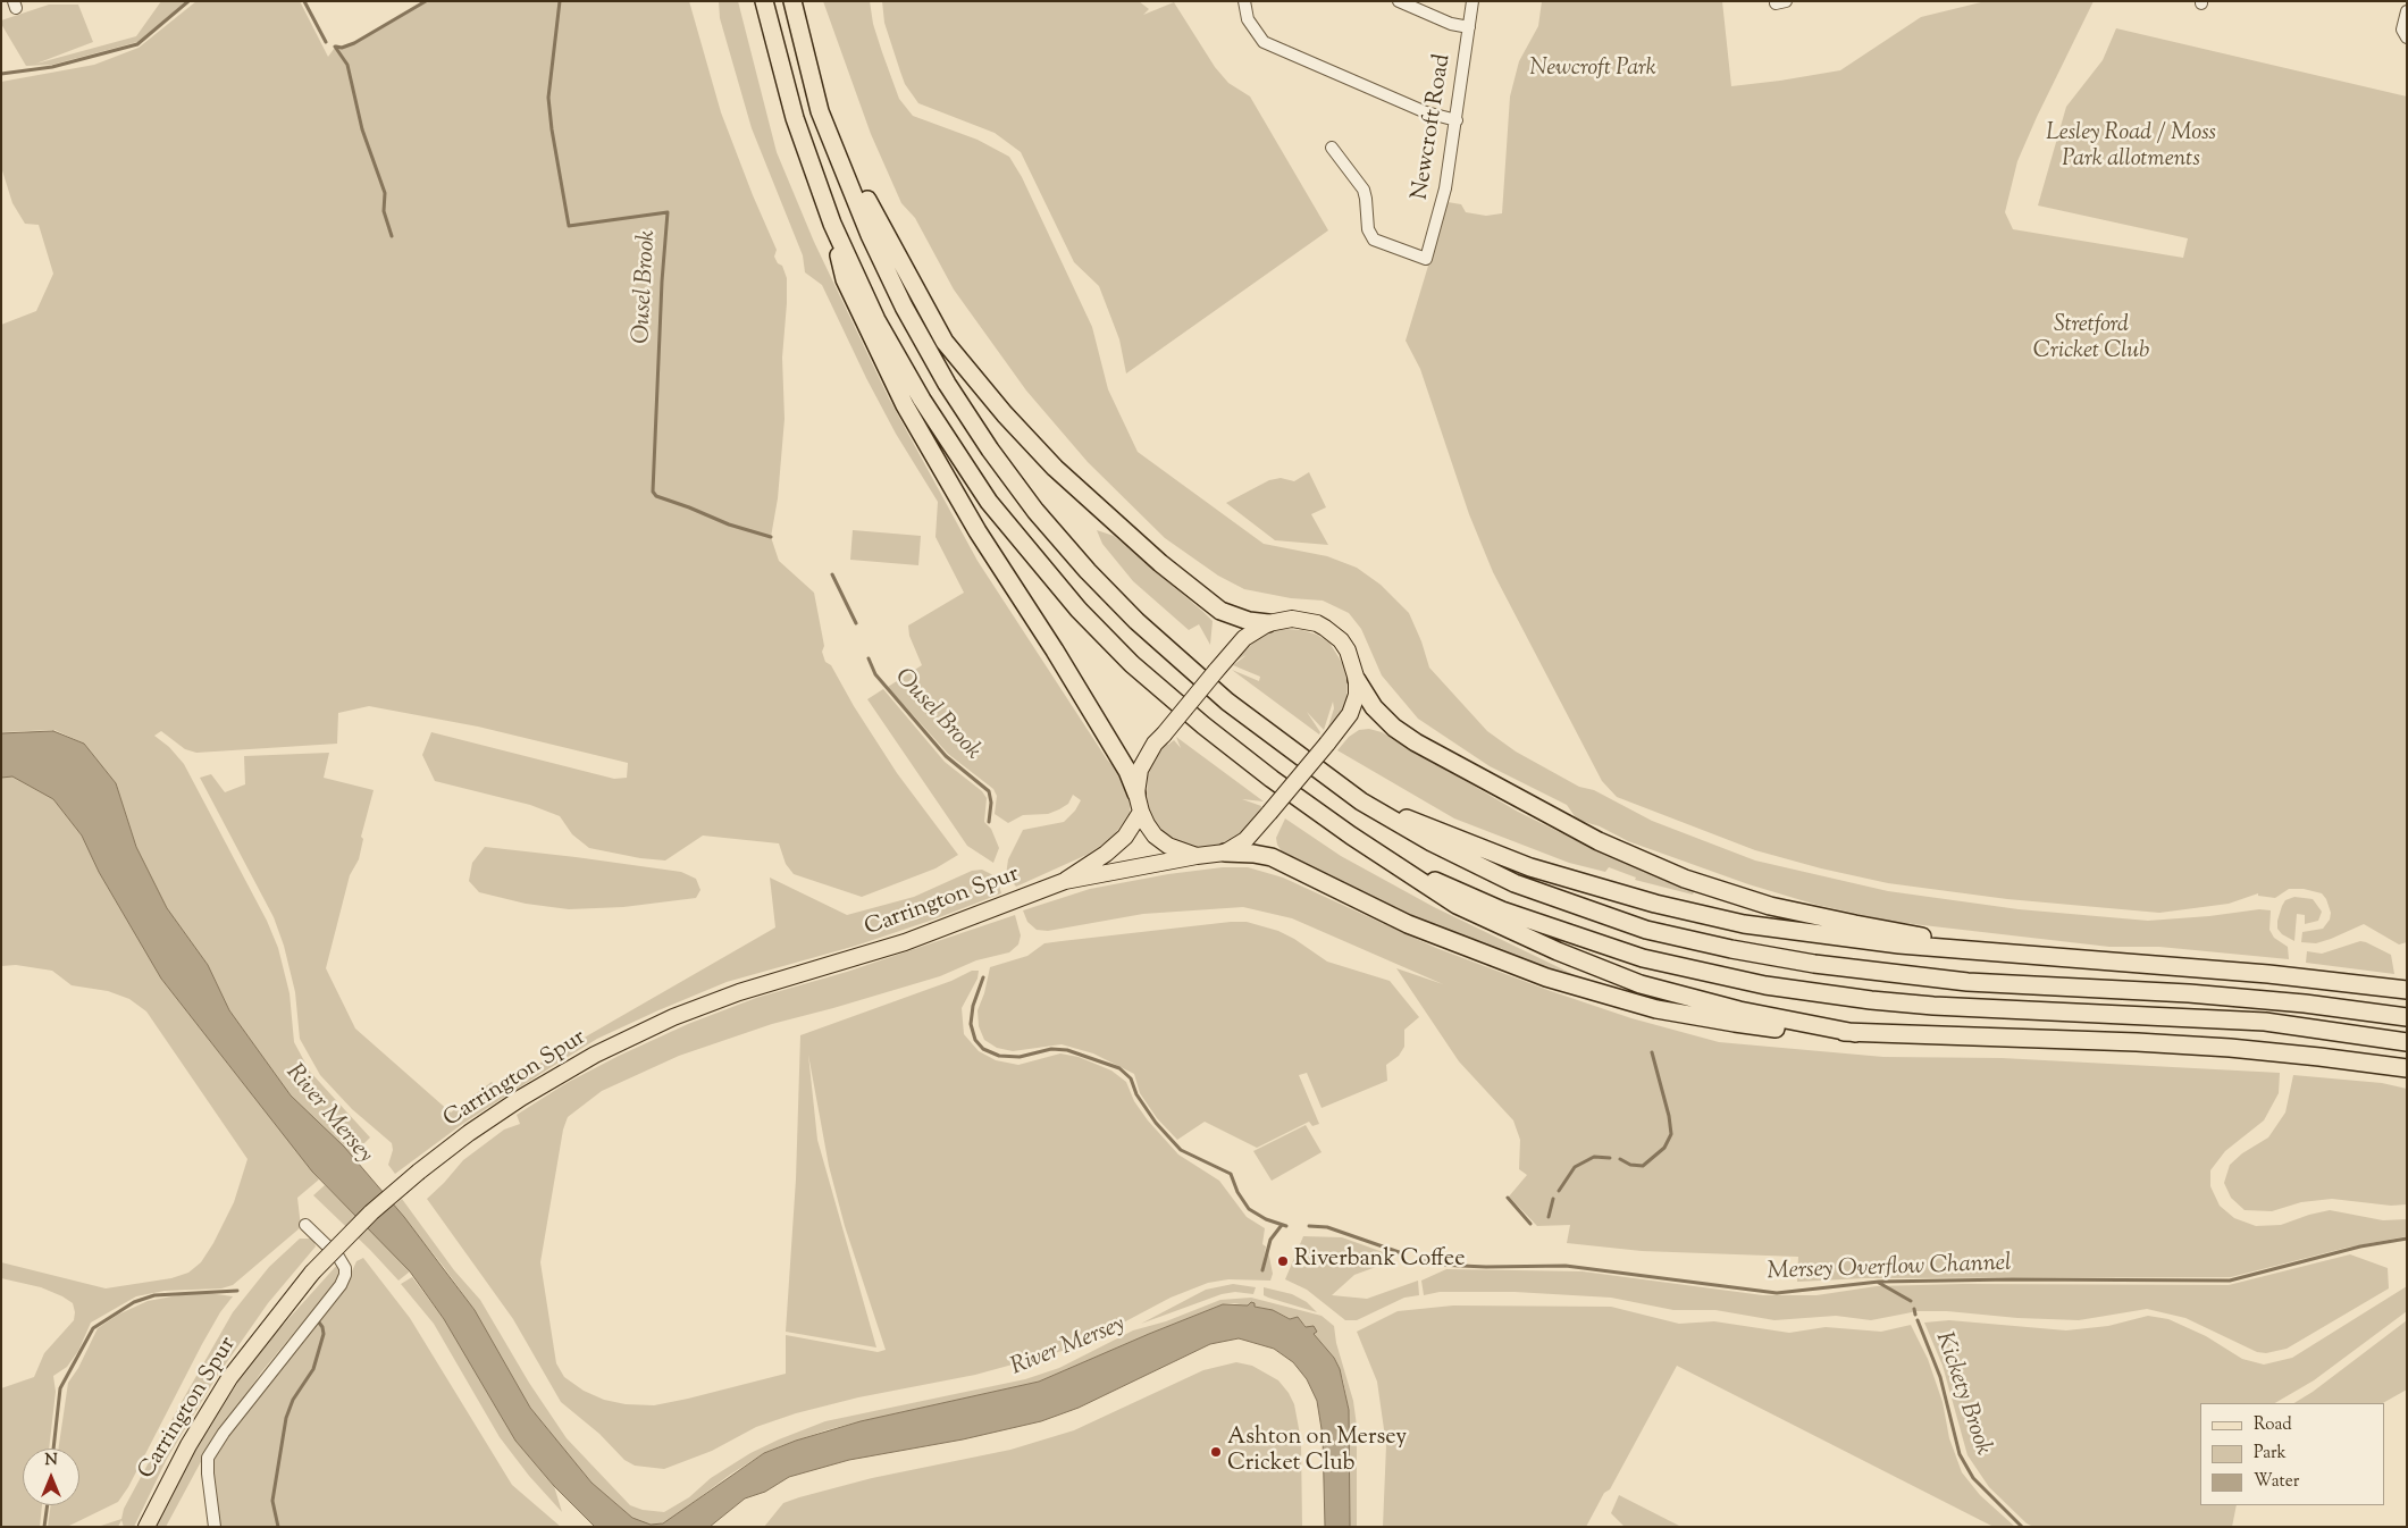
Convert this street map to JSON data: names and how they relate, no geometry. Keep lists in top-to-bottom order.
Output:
{
  "streets": {
    "main road": ["Carrington Spur"],
    "street": ["Newcroft Road"]
  },
  "water": [
    "Ousel Brook",
    "River Mersey",
    "Mersey Overflow Channel",
    "Kickety Brook"
  ],
  "parks": ["Newcroft Park", "Lesley Road / Moss Park allotments", "Stretford Cricket Club"],
  "places": ["Riverbank Coffee", "Ashton on Mersey Cricket Club"],
  "legend": ["Road", "Park", "Water"],
  "north": "top"
}
